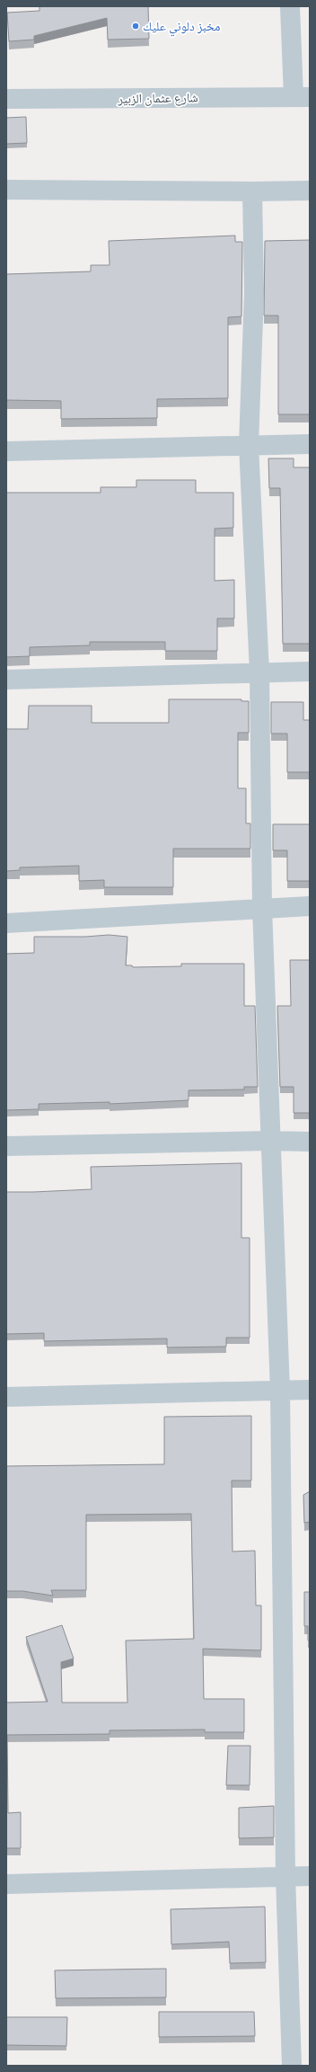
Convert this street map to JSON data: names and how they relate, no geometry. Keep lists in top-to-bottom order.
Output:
{
  "streets": {
    "street": ["شارع عثمان الزبير"]
  },
  "places": ["مخبز دلوني عليك"]
}
